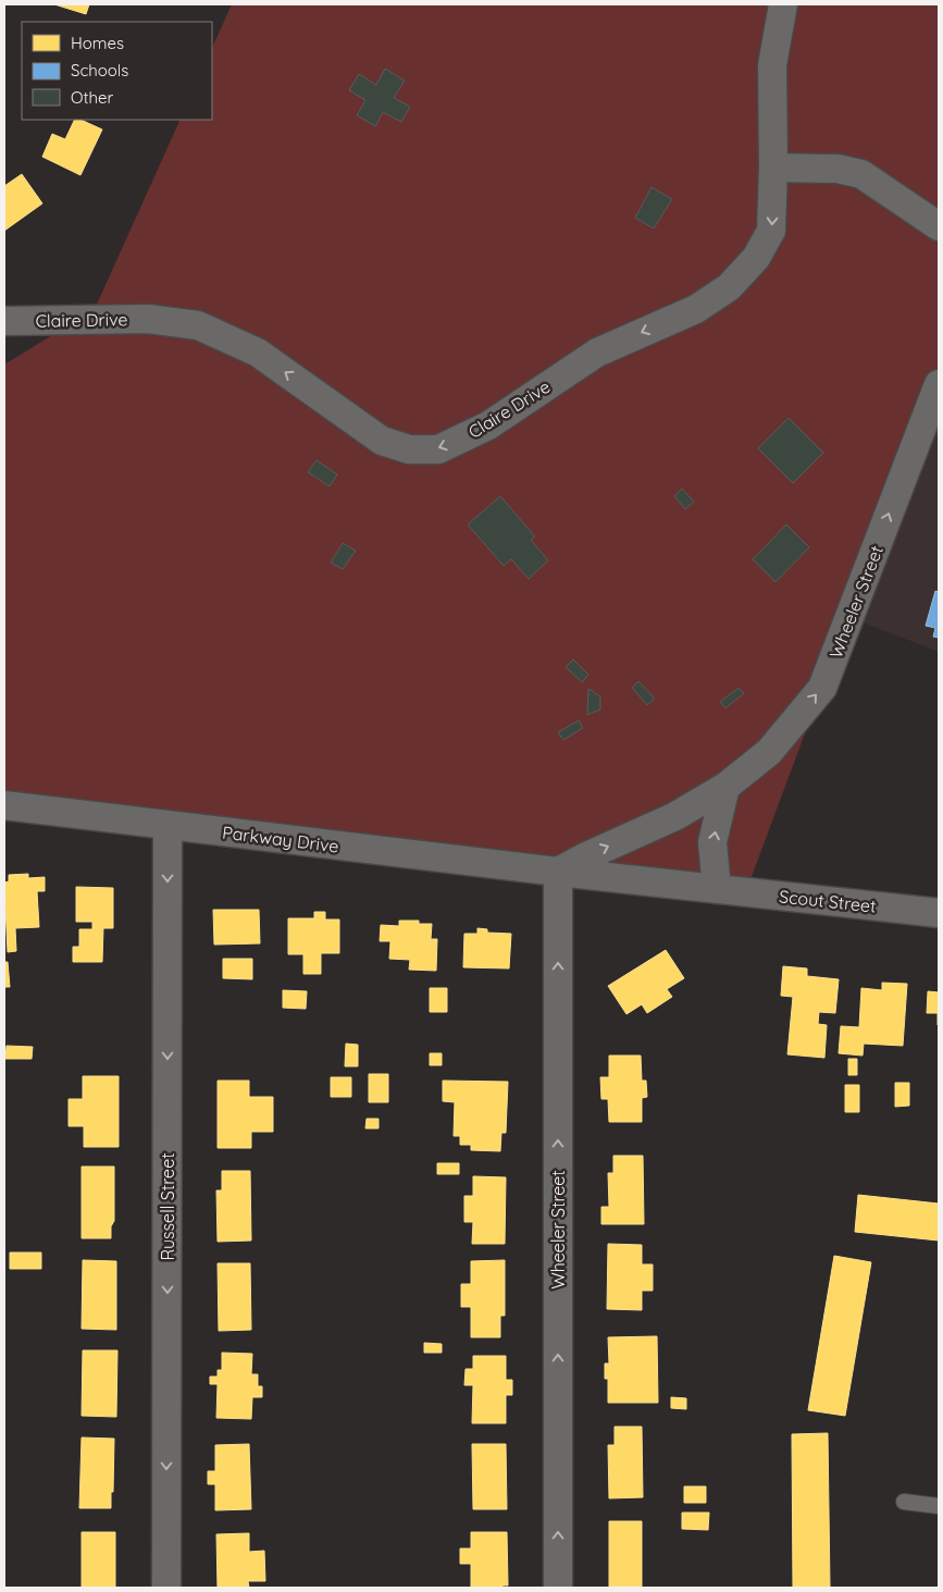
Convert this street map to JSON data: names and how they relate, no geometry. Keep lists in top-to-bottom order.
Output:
{
  "streets": {
    "street": [
      "Claire Drive",
      "Wheeler Street",
      "Parkway Drive",
      "Scout Street",
      "Russell Street"
    ]
  },
  "crossings": [
    ["Wheeler Street", "Parkway Drive"],
    ["Parkway Drive", "Russell Street"]
  ],
  "one_way": ["Claire Drive", "Wheeler Street", "Russell Street"],
  "legend": ["Homes", "Schools", "Other"]
}
